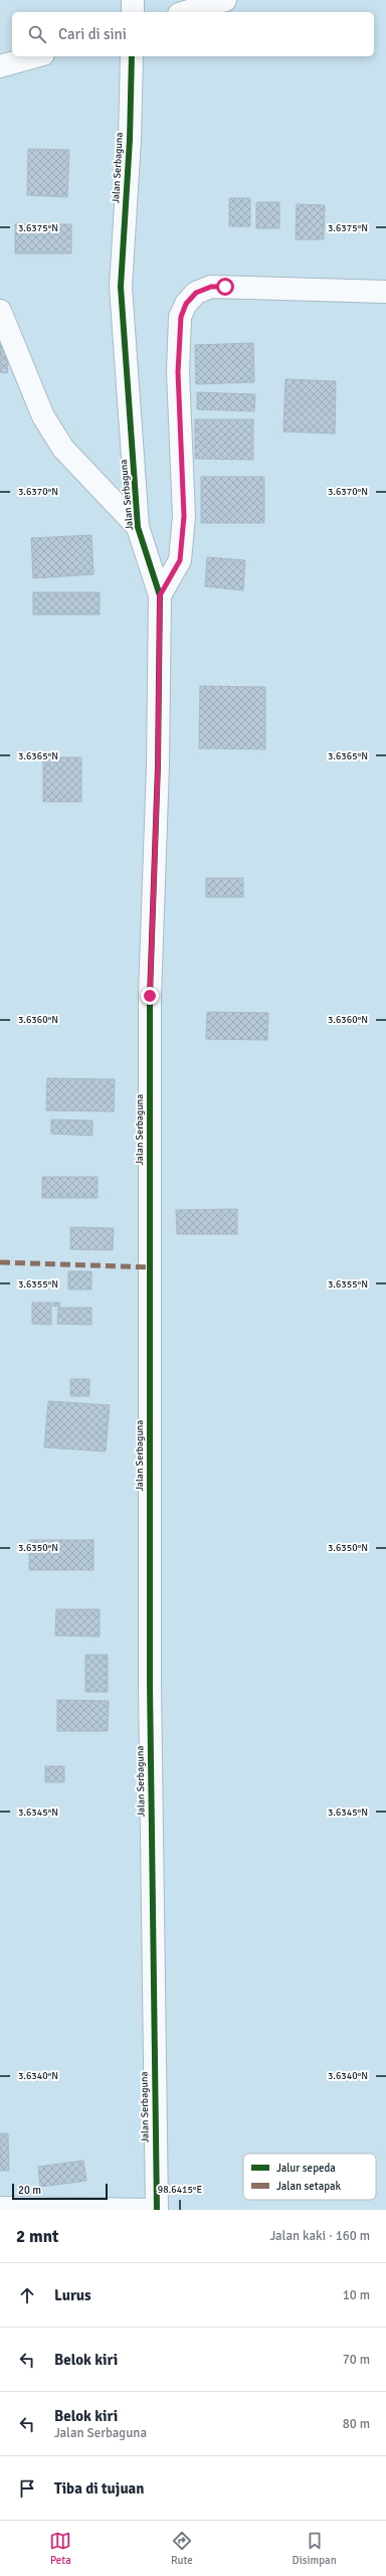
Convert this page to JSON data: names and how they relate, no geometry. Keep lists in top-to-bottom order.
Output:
{
  "streets": {
    "main road": ["Jalan Serbaguna"]
  },
  "legend": ["Jalur sepeda", "Jalan setapak"],
  "scale_bar": "20 m",
  "page": {
    "search": "Cari di sini",
    "scale": "20 m",
    "heading": ["2 mnt", "Jalan kaki · 160 m"],
    "list": [
      ["Lurus", "10 m"],
      ["Belok kiri", "70 m"],
      ["Belok kiri", "Jalan Serbaguna", "80 m"],
      "Tiba di tujuan"
    ],
    "nav": ["Peta", "Rute", "Disimpan"]
  },
  "coordinates": [
    "3.6375°N",
    "3.6370°N",
    "3.6365°N",
    "3.6360°N",
    "3.6355°N",
    "3.6350°N",
    "3.6345°N",
    "3.6340°N",
    "98.6415°E"
  ]
}
